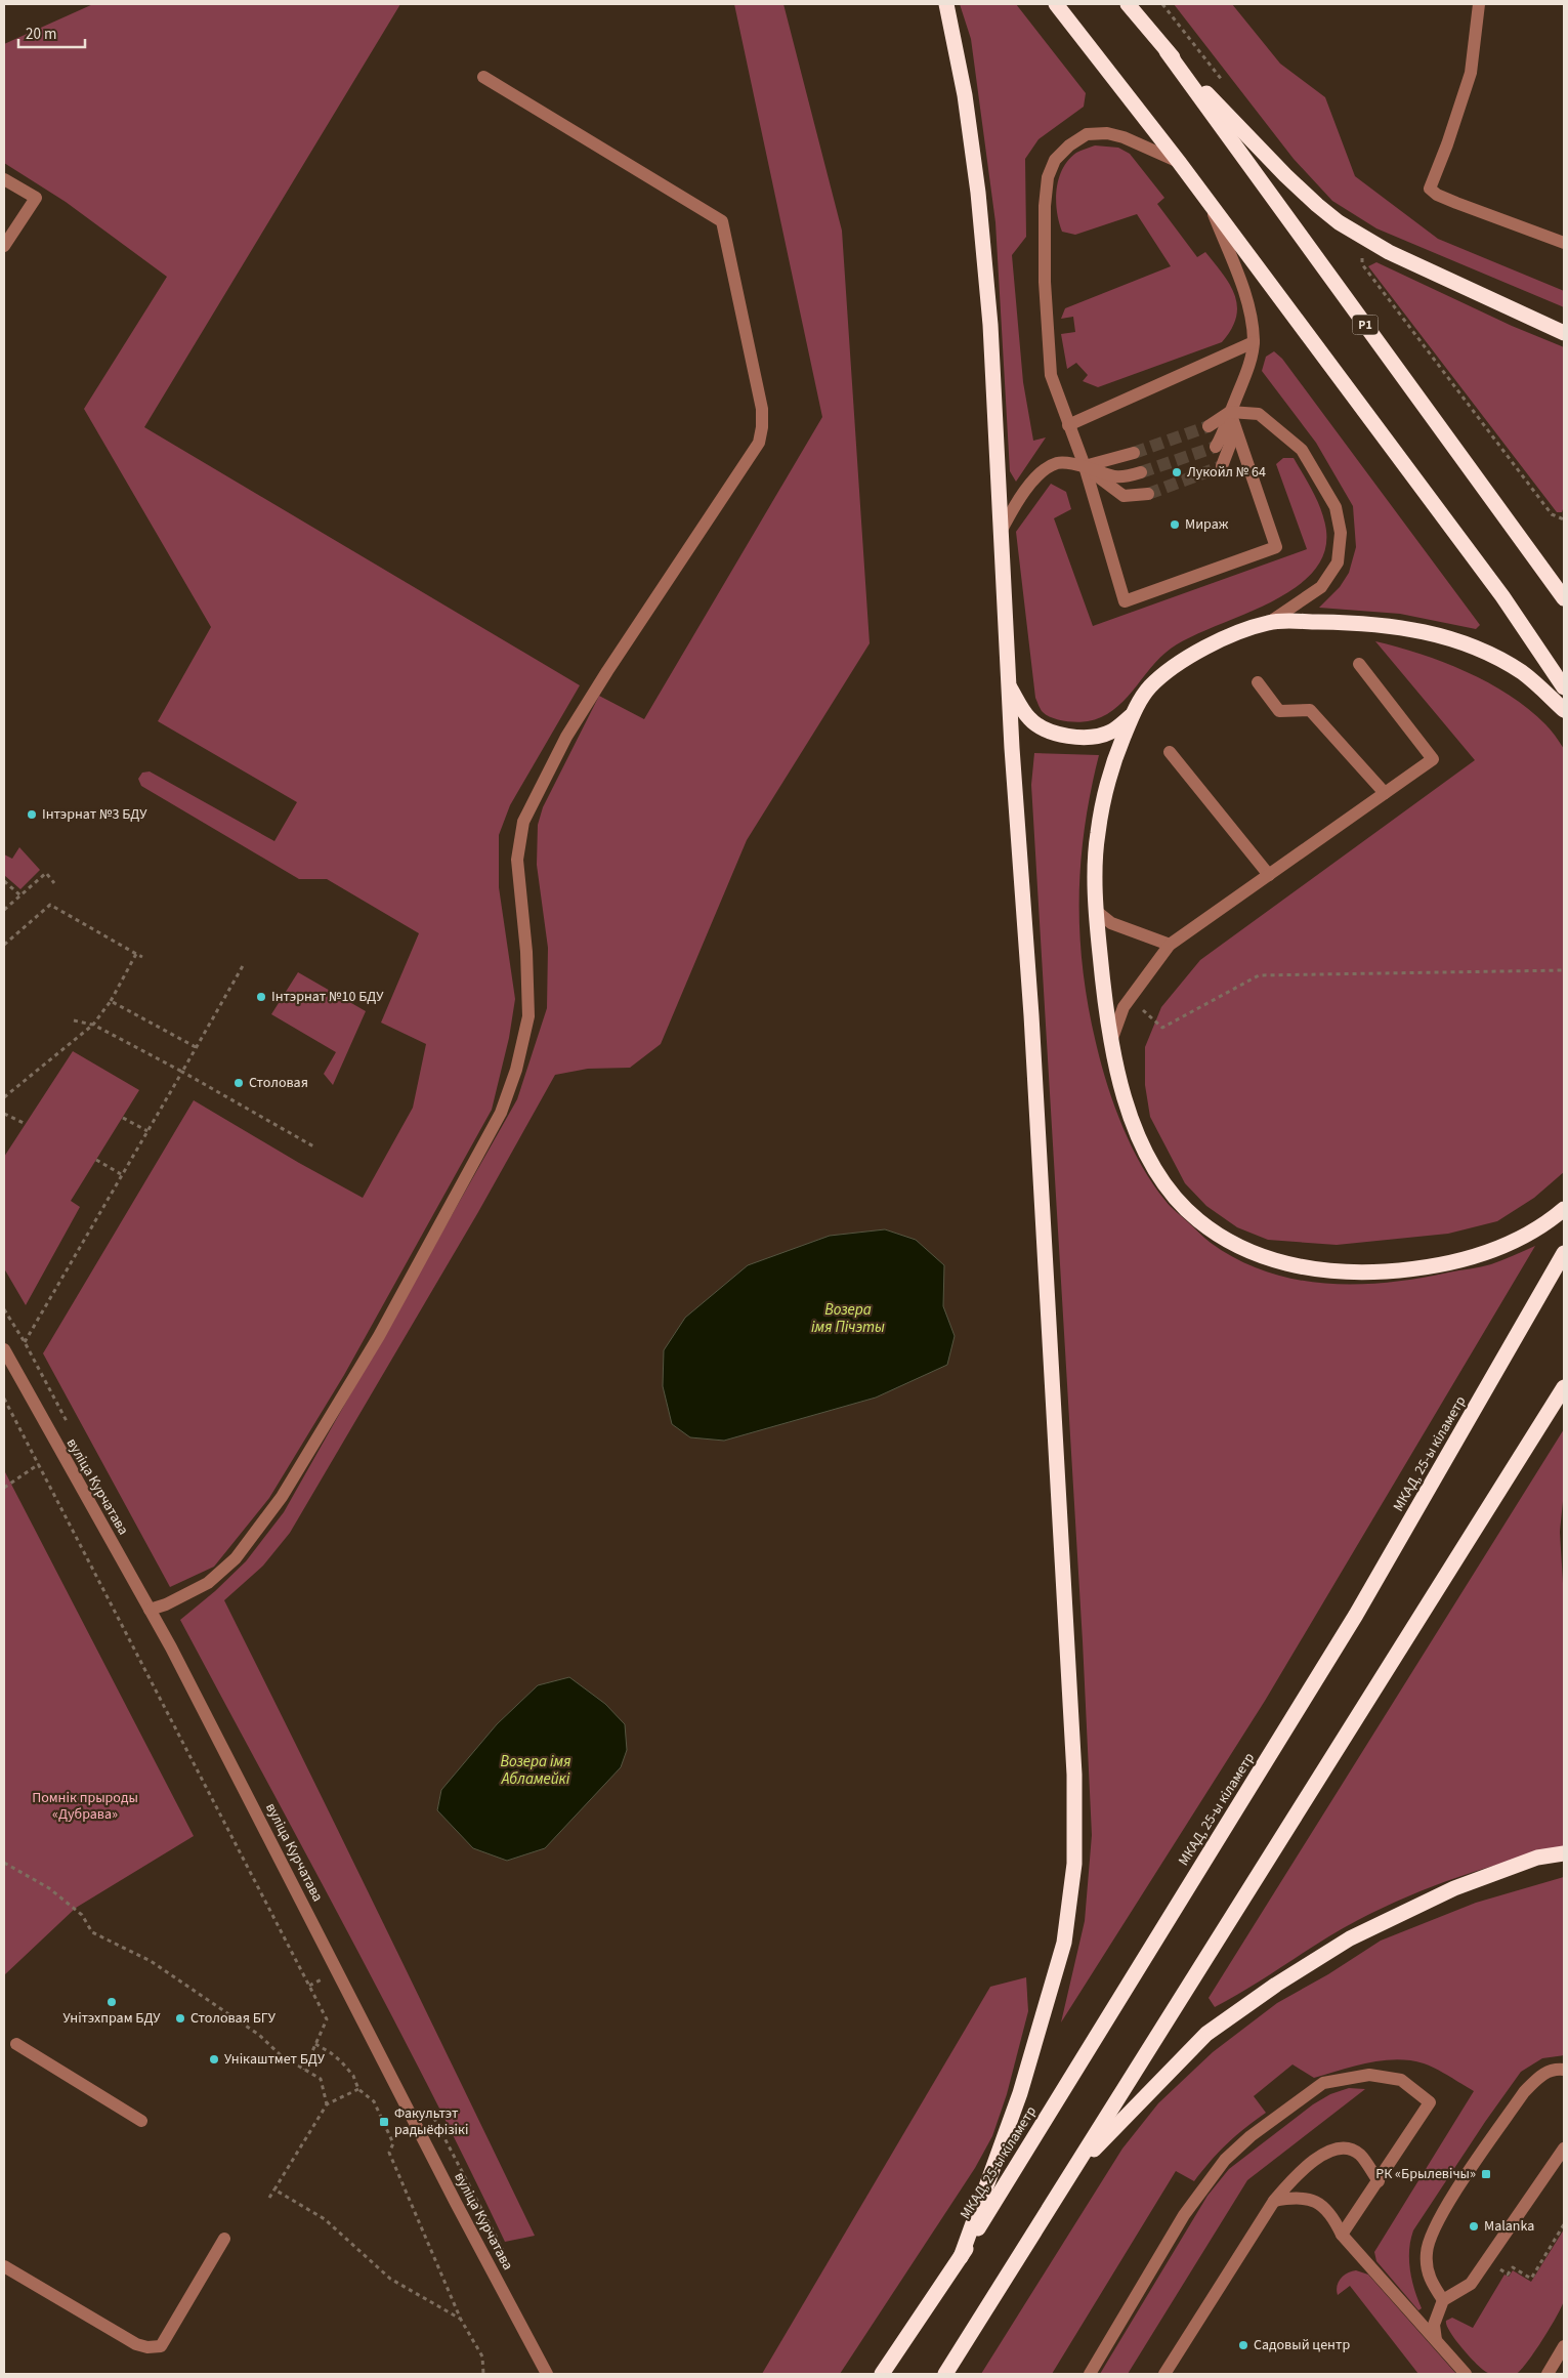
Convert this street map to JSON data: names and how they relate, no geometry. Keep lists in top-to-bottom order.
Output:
{
  "streets": {
    "highway": ["Р1", "МКАД, 25-ы кіламетр"],
    "street": ["вуліца Курчатава"]
  },
  "water": ["Возера імя Пічэты", "Возера імя Абламейкі"],
  "parks": ["Помнік прыроды «Дубрава»"],
  "places": {
    "other": [
      "Лукойл № 64",
      "Мираж",
      "Інтэрнат №3 БДУ",
      "Інтэрнат №10 БДУ",
      "Столовая",
      "Унітэхпрам БДУ",
      "Столовая БГУ",
      "Унікаштмет БДУ",
      "Malanka",
      "Садовый центр"
    ],
    "transit": ["Факультэт радыёфізікі", "РК «Брылевічы»"]
  },
  "scale_bar": "20 m"
}
